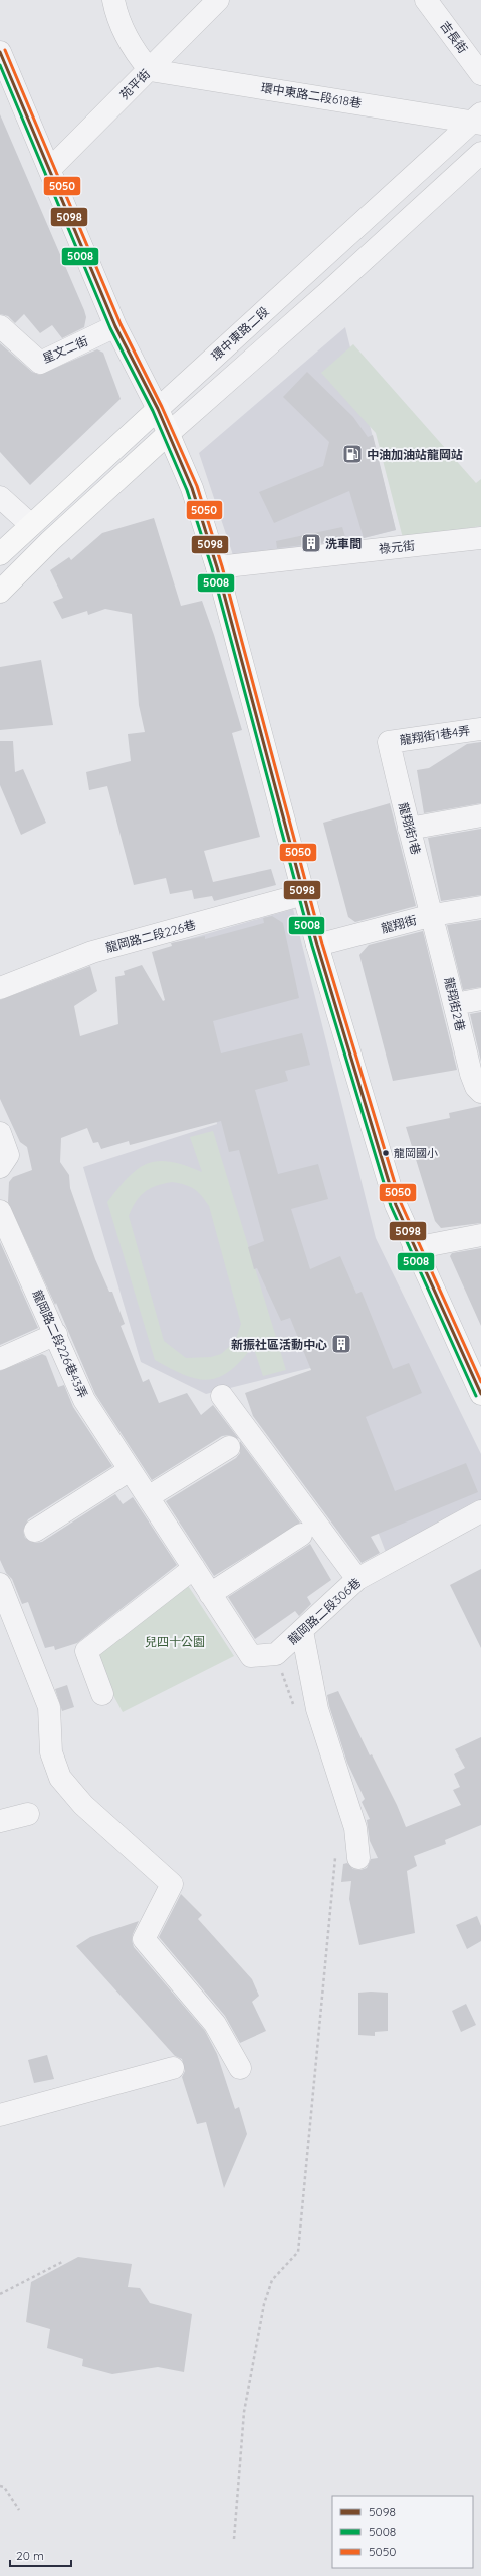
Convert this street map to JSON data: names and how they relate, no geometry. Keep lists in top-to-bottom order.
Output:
{
  "streets": {
    "main road": ["環中東路二段"],
    "street": [
      "吉長街",
      "苑平街",
      "環中東路二段618巷",
      "星文二街",
      "祿元街",
      "龍翔街1巷4弄",
      "龍翔街1巷",
      "龍翔街",
      "龍岡路二段226巷",
      "龍翔街2巷",
      "龍岡路二段226巷43弄",
      "龍岡路二段306巷"
    ]
  },
  "crossings": [
    ["苑平街", "環中東路二段618巷"],
    ["環中東路二段618巷", "環中東路二段"],
    ["龍翔街1巷4弄", "龍翔街1巷"],
    ["龍翔街1巷", "龍翔街"],
    ["龍翔街1巷", "龍翔街2巷"],
    ["龍翔街", "龍翔街2巷"],
    ["龍岡路二段226巷43弄", "龍岡路二段306巷"]
  ],
  "parks": ["兒四十公園"],
  "places": {
    "fuel station": ["中油加油站龍岡站"],
    "building": ["洗車間", "新振社區活動中心"],
    "other": ["龍岡國小"]
  },
  "lines": ["transit line 5050", "transit line 5098", "transit line 5008"],
  "legend": ["5098", "5008", "5050"],
  "scale_bar": "20 m"
}
